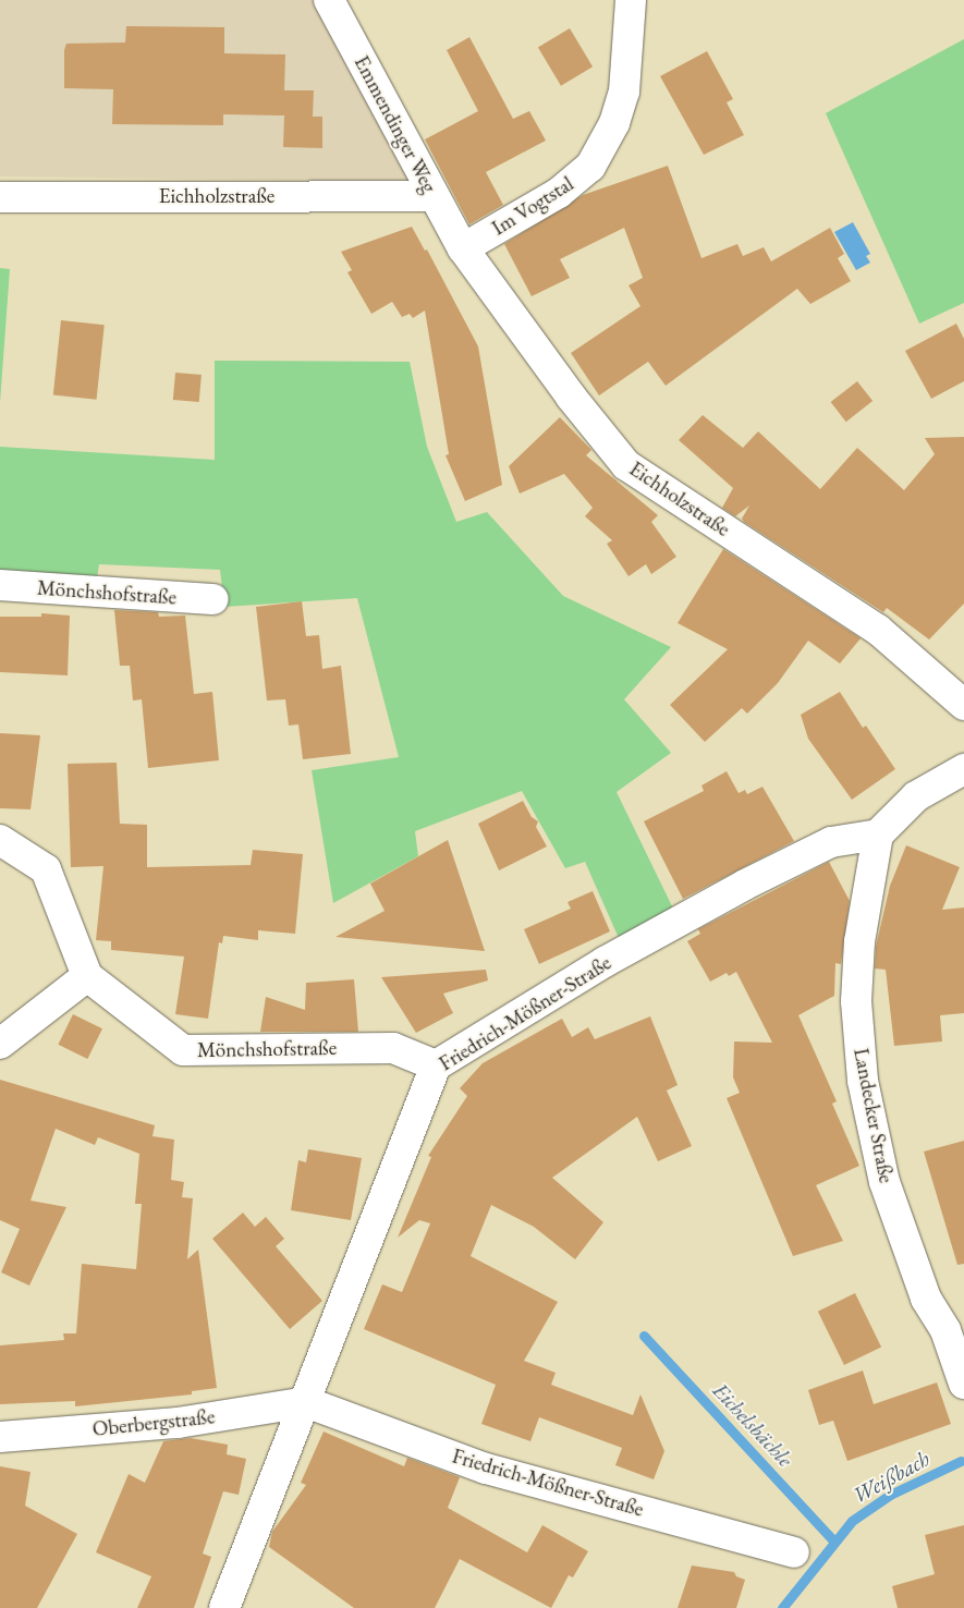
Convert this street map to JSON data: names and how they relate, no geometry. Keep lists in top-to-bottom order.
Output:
{
  "streets": {
    "street": [
      "Emmendinger Weg",
      "Eichholzstraße",
      "Im Vogtstal",
      "Mönchshofstraße",
      "Friedrich-Mößner-Straße",
      "Landecker Straße",
      "Oberbergstraße"
    ]
  },
  "crossings": [
    ["Emmendinger Weg", "Eichholzstraße"],
    ["Emmendinger Weg", "Im Vogtstal"],
    ["Eichholzstraße", "Im Vogtstal"],
    ["Mönchshofstraße", "Friedrich-Mößner-Straße"],
    ["Friedrich-Mößner-Straße", "Landecker Straße"],
    ["Friedrich-Mößner-Straße", "Oberbergstraße"]
  ],
  "water": ["Eichelsbächle", "Weißbach"]
}
